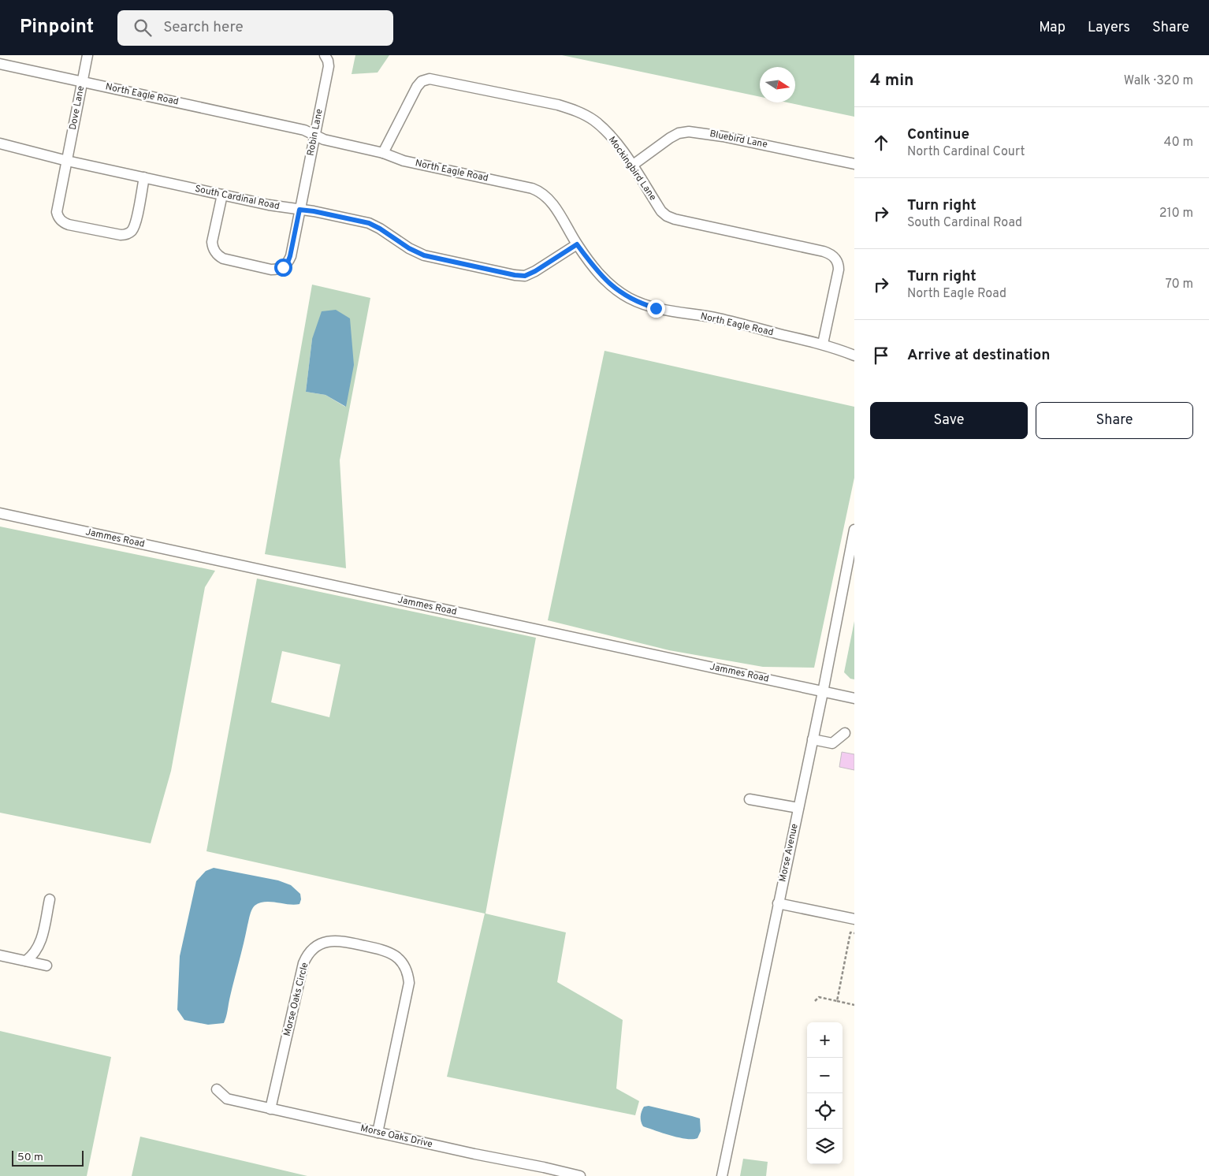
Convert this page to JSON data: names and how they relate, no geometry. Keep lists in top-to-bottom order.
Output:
{
  "streets": {
    "street": [
      "North Eagle Road",
      "Dove Lane",
      "Robin Lane",
      "Bluebird Lane",
      "Mockingbird Lane",
      "South Cardinal Road",
      "Jammes Road",
      "Morse Avenue",
      "Morse Oaks Circle",
      "Morse Oaks Drive"
    ]
  },
  "crossings": [
    ["North Eagle Road", "Dove Lane"],
    ["North Eagle Road", "Robin Lane"],
    ["North Eagle Road", "Mockingbird Lane"],
    ["North Eagle Road", "South Cardinal Road"],
    ["Dove Lane", "South Cardinal Road"],
    ["Robin Lane", "South Cardinal Road"],
    ["Bluebird Lane", "Mockingbird Lane"],
    ["Jammes Road", "Morse Avenue"],
    ["Morse Oaks Circle", "Morse Oaks Drive"]
  ],
  "scale_bar": "50 m",
  "north": "right",
  "page": {
    "header": "Pinpoint",
    "search": "Search here",
    "nav": ["Map", "Layers", "Share"],
    "heading": ["4 min", "Walk · 320 m"],
    "list": [
      ["Continue", "North Cardinal Court", "40 m"],
      ["Turn right", "South Cardinal Road", "210 m"],
      ["Turn right", "North Eagle Road", "70 m"],
      "Arrive at destination"
    ],
    "buttons": ["Save", "Share"],
    "map_buttons": ["+", "−"],
    "scale": "50 m"
  }
}
